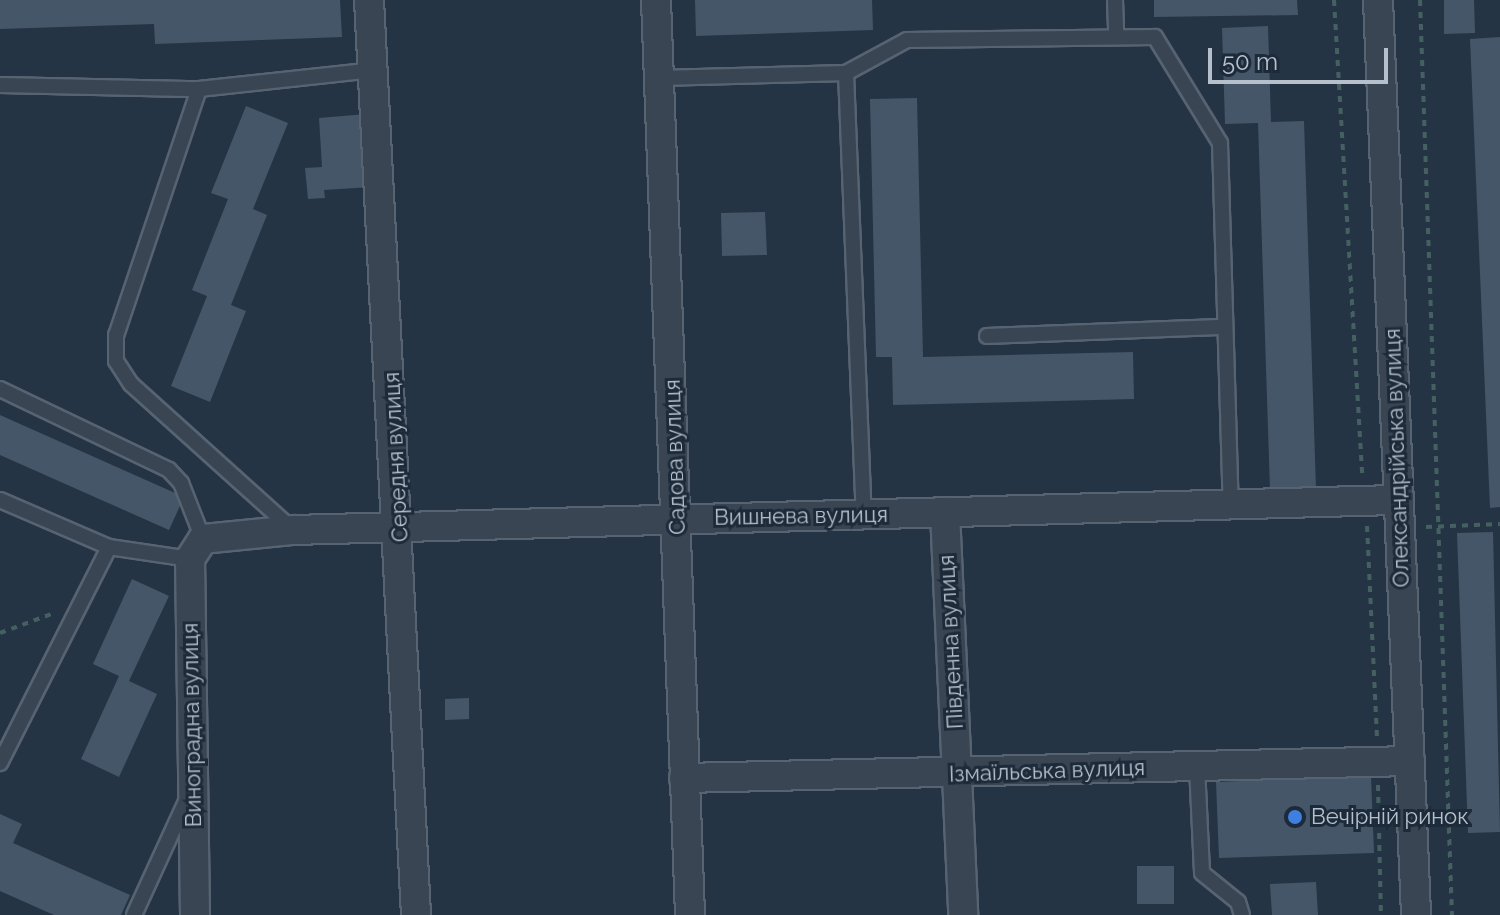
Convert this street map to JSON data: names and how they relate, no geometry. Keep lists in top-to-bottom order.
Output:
{
  "streets": {
    "street": [
      "Середня вулиця",
      "Садова вулиця",
      "Олександрійська вулиця",
      "Вишнева вулиця",
      "Південна вулиця",
      "Виноградна вулиця",
      "Ізмаїльська вулиця"
    ]
  },
  "crossings": [
    ["Середня вулиця", "Вишнева вулиця"],
    ["Садова вулиця", "Вишнева вулиця"],
    ["Садова вулиця", "Ізмаїльська вулиця"],
    ["Олександрійська вулиця", "Вишнева вулиця"],
    ["Олександрійська вулиця", "Ізмаїльська вулиця"],
    ["Вишнева вулиця", "Південна вулиця"],
    ["Вишнева вулиця", "Виноградна вулиця"],
    ["Південна вулиця", "Ізмаїльська вулиця"]
  ],
  "places": ["Вечірній ринок"],
  "scale_bar": "50 m"
}
